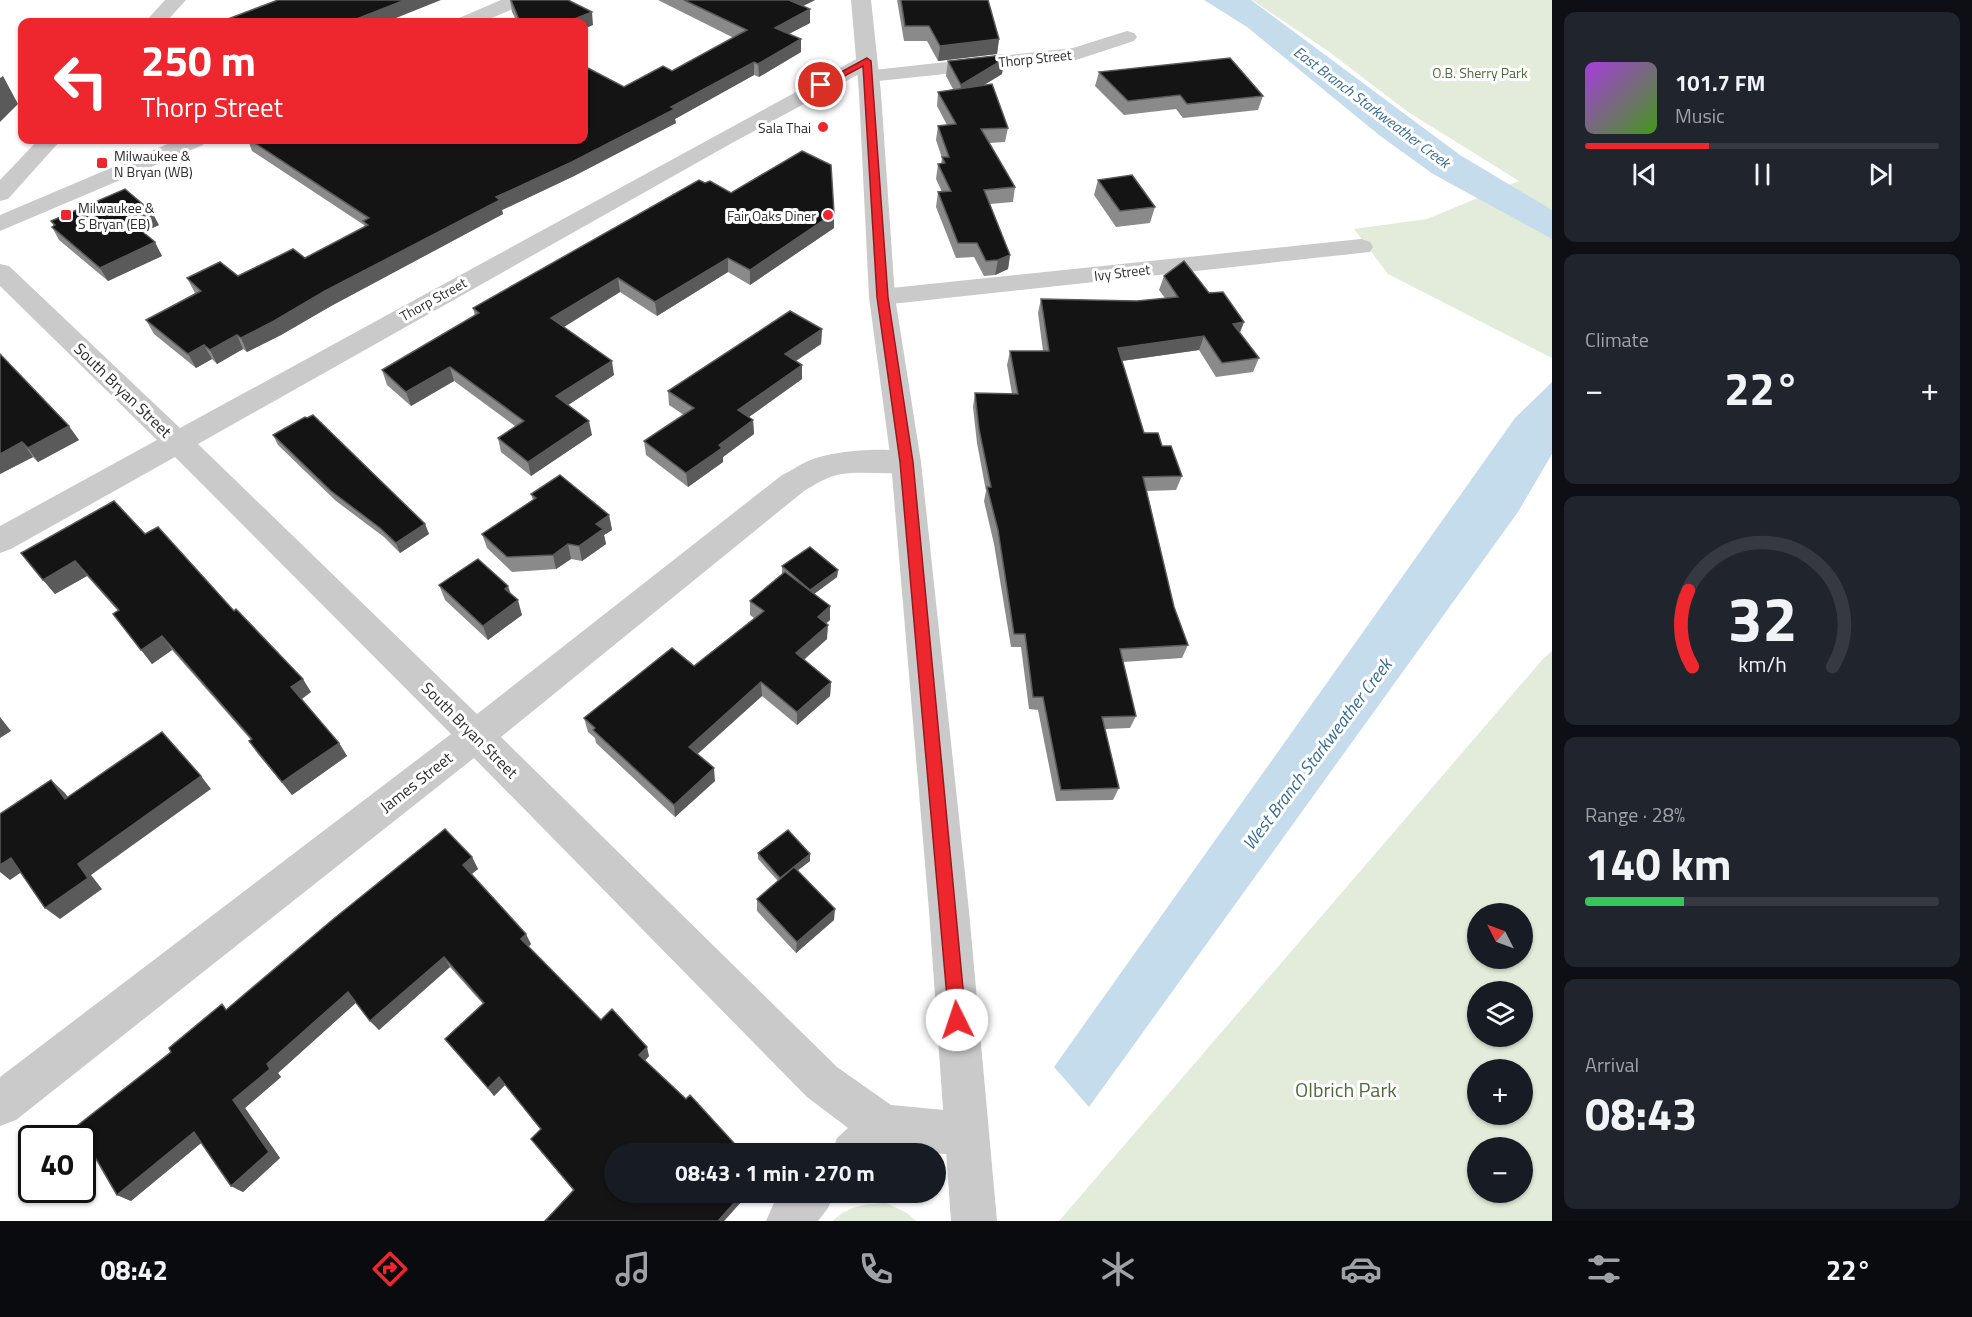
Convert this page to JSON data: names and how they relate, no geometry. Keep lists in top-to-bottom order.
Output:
{
  "streets": {
    "street": [
      "Thorp Street",
      "Ivy Street",
      "South Bryan Street",
      "James Street"
    ]
  },
  "crossings": [
    ["Thorp Street", "South Bryan Street"],
    ["South Bryan Street", "James Street"]
  ],
  "water": ["East Branch Starkweather Creek", "West Branch Starkweather Creek"],
  "parks": ["O.B. Sherry Park", "Olbrich Park"],
  "places": {
    "other": ["Sala Thai", "Fair Oaks Diner"],
    "transit": ["Milwaukee & N Bryan (WB)", "Milwaukee & S Bryan (EB)"]
  },
  "north": "top left",
  "page": {
    "turn": ["250 m", "Thorp Street"],
    "song": ["101.7 FM", "Music"],
    "tile": [
      "Climate",
      ["Range · 28%", "140 km"],
      ["Arrival", "08:43"]
    ],
    "heat": ["−", "22°", "+"],
    "map_buttons": ["+", "−"],
    "limit": "40",
    "trip": "08:43 · 1 min · 270 m",
    "tabs": ["08:42", "22°"],
    "gauge": ["32", "km/h"]
  }
}
